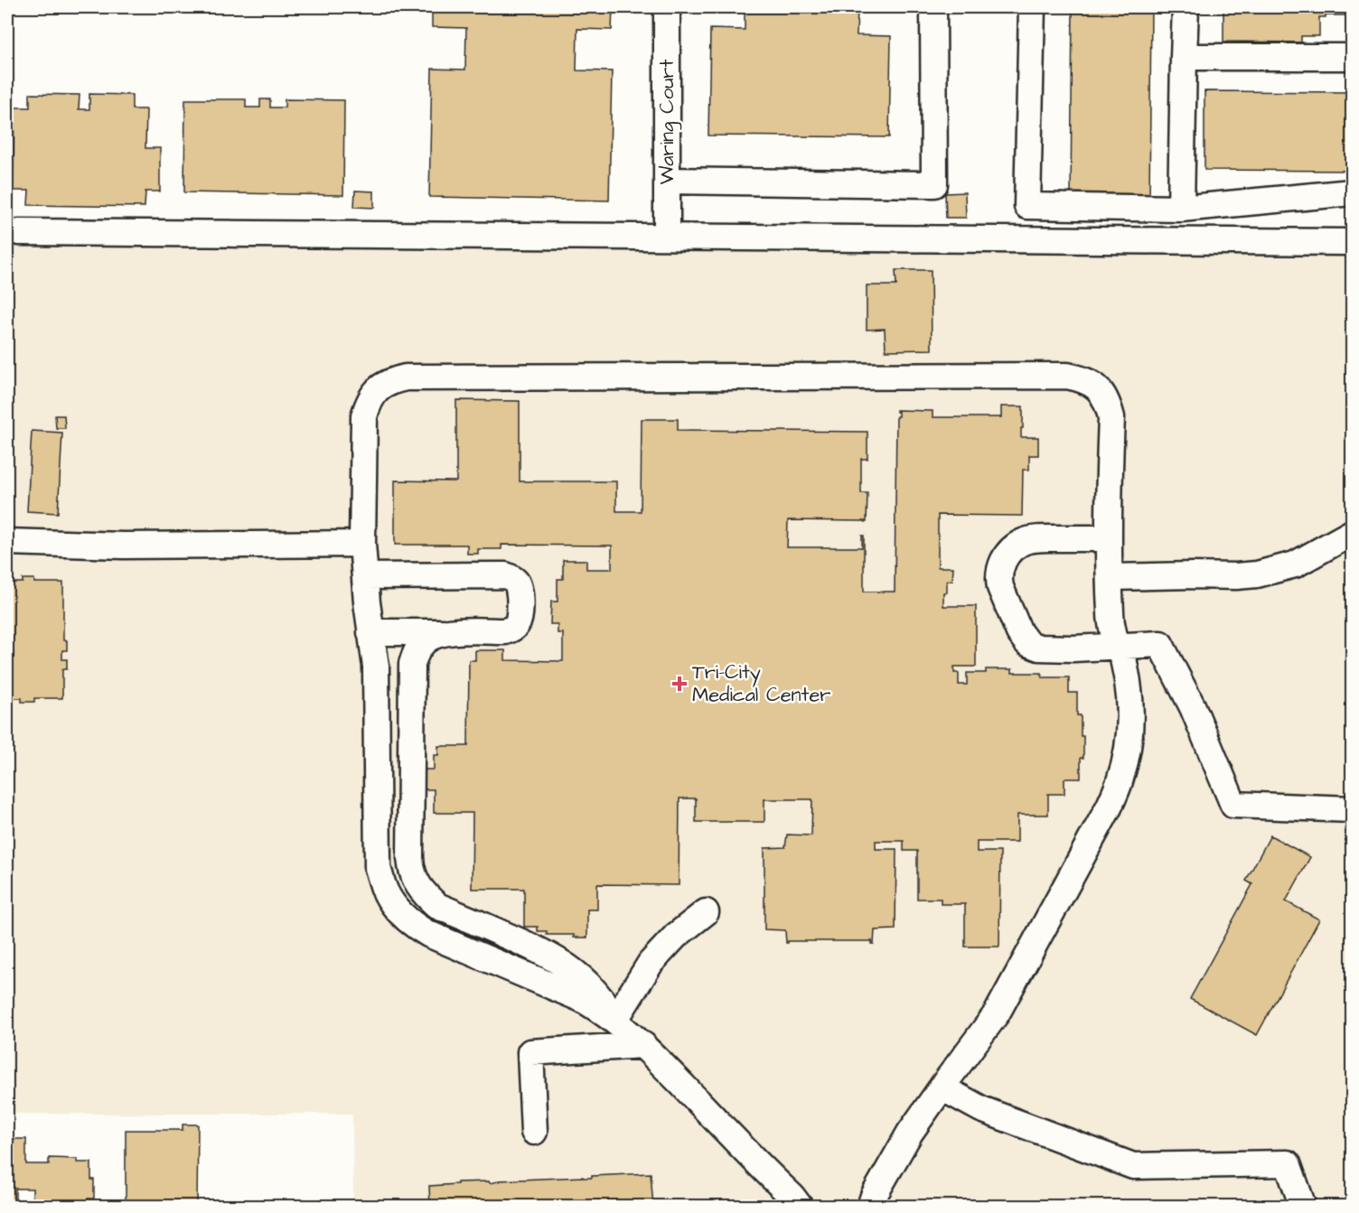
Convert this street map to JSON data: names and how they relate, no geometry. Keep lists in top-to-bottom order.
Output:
{
  "streets": {
    "street": ["Waring Court"]
  },
  "places": {
    "health": ["Tri-City Medical Center"]
  }
}
